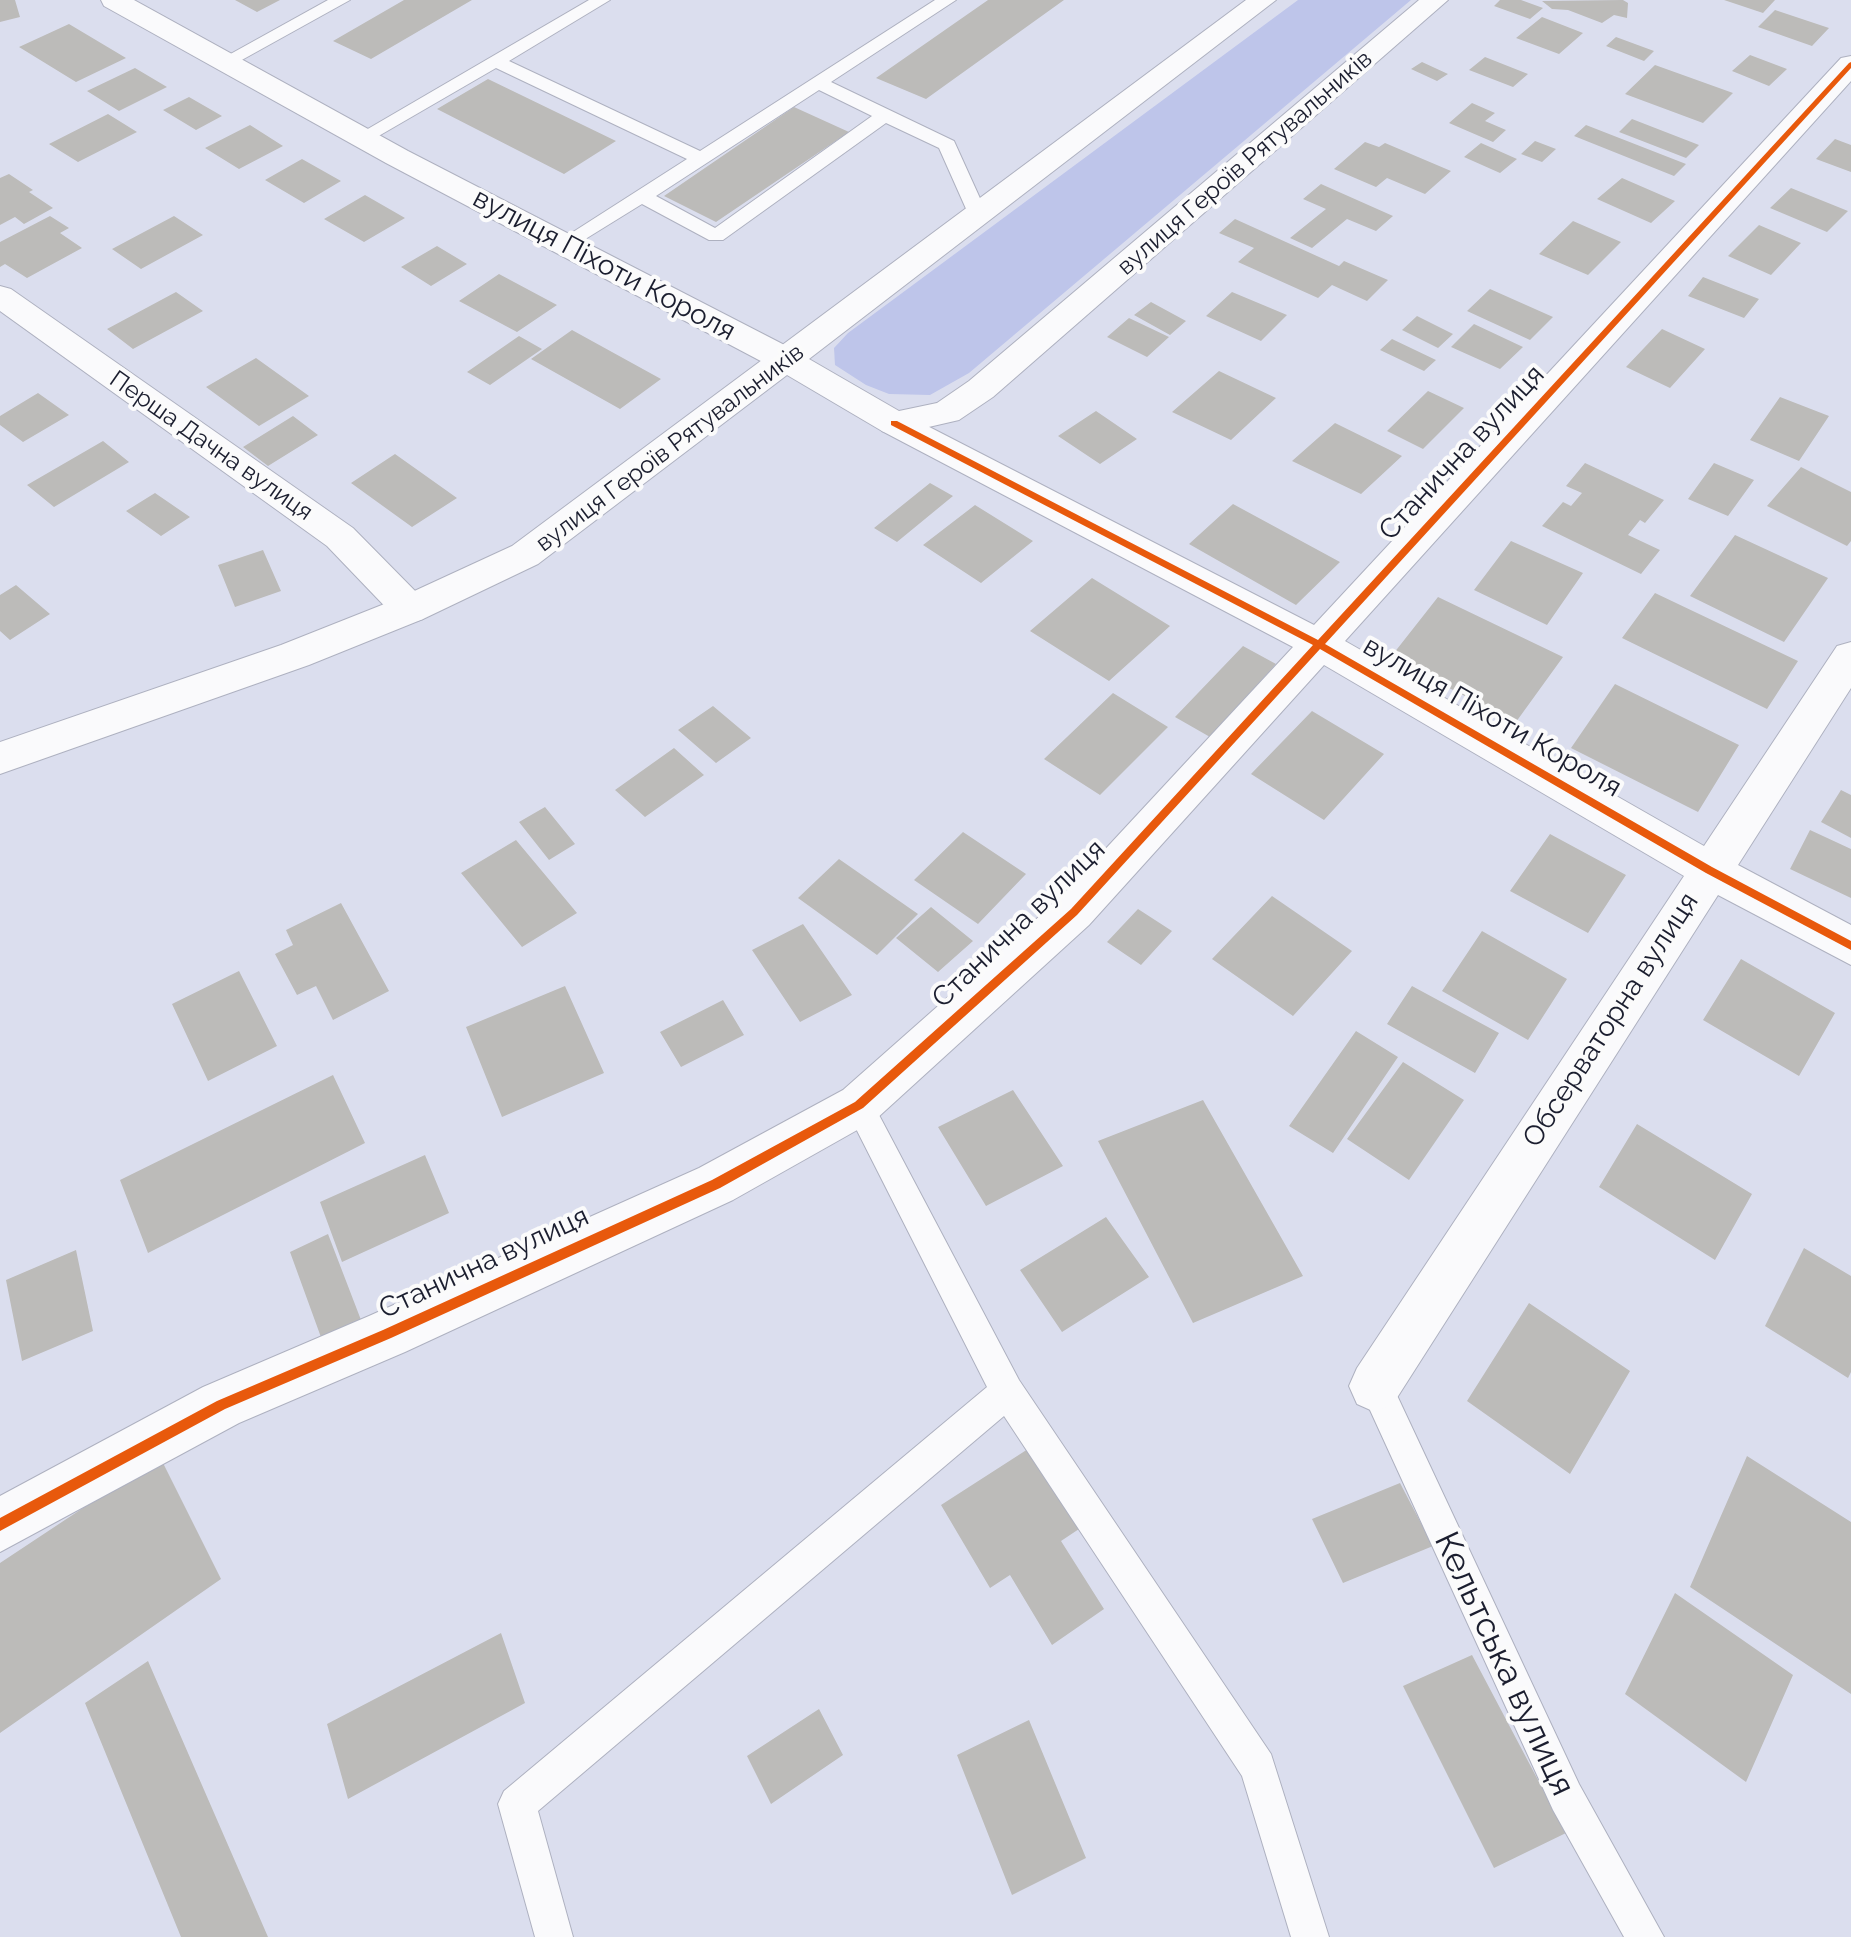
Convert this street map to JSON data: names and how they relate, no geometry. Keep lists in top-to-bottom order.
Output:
{
  "streets": {
    "street": [
      "вулиця Героїв Рятувальників",
      "вулиця Піхоти Короля",
      "Перша Дачна вулиця",
      "Станична вулиця",
      "Обсерваторна вулиця"
    ],
    "lane": ["Кельтська вулиця"]
  },
  "crossings": [
    ["вулиця Героїв Рятувальників", "вулиця Піхоти Короля"],
    ["вулиця Героїв Рятувальників", "Перша Дачна вулиця"],
    ["вулиця Піхоти Короля", "Станична вулиця"],
    ["вулиця Піхоти Короля", "Обсерваторна вулиця"],
    ["Обсерваторна вулиця", "Кельтська вулиця"]
  ]
}
